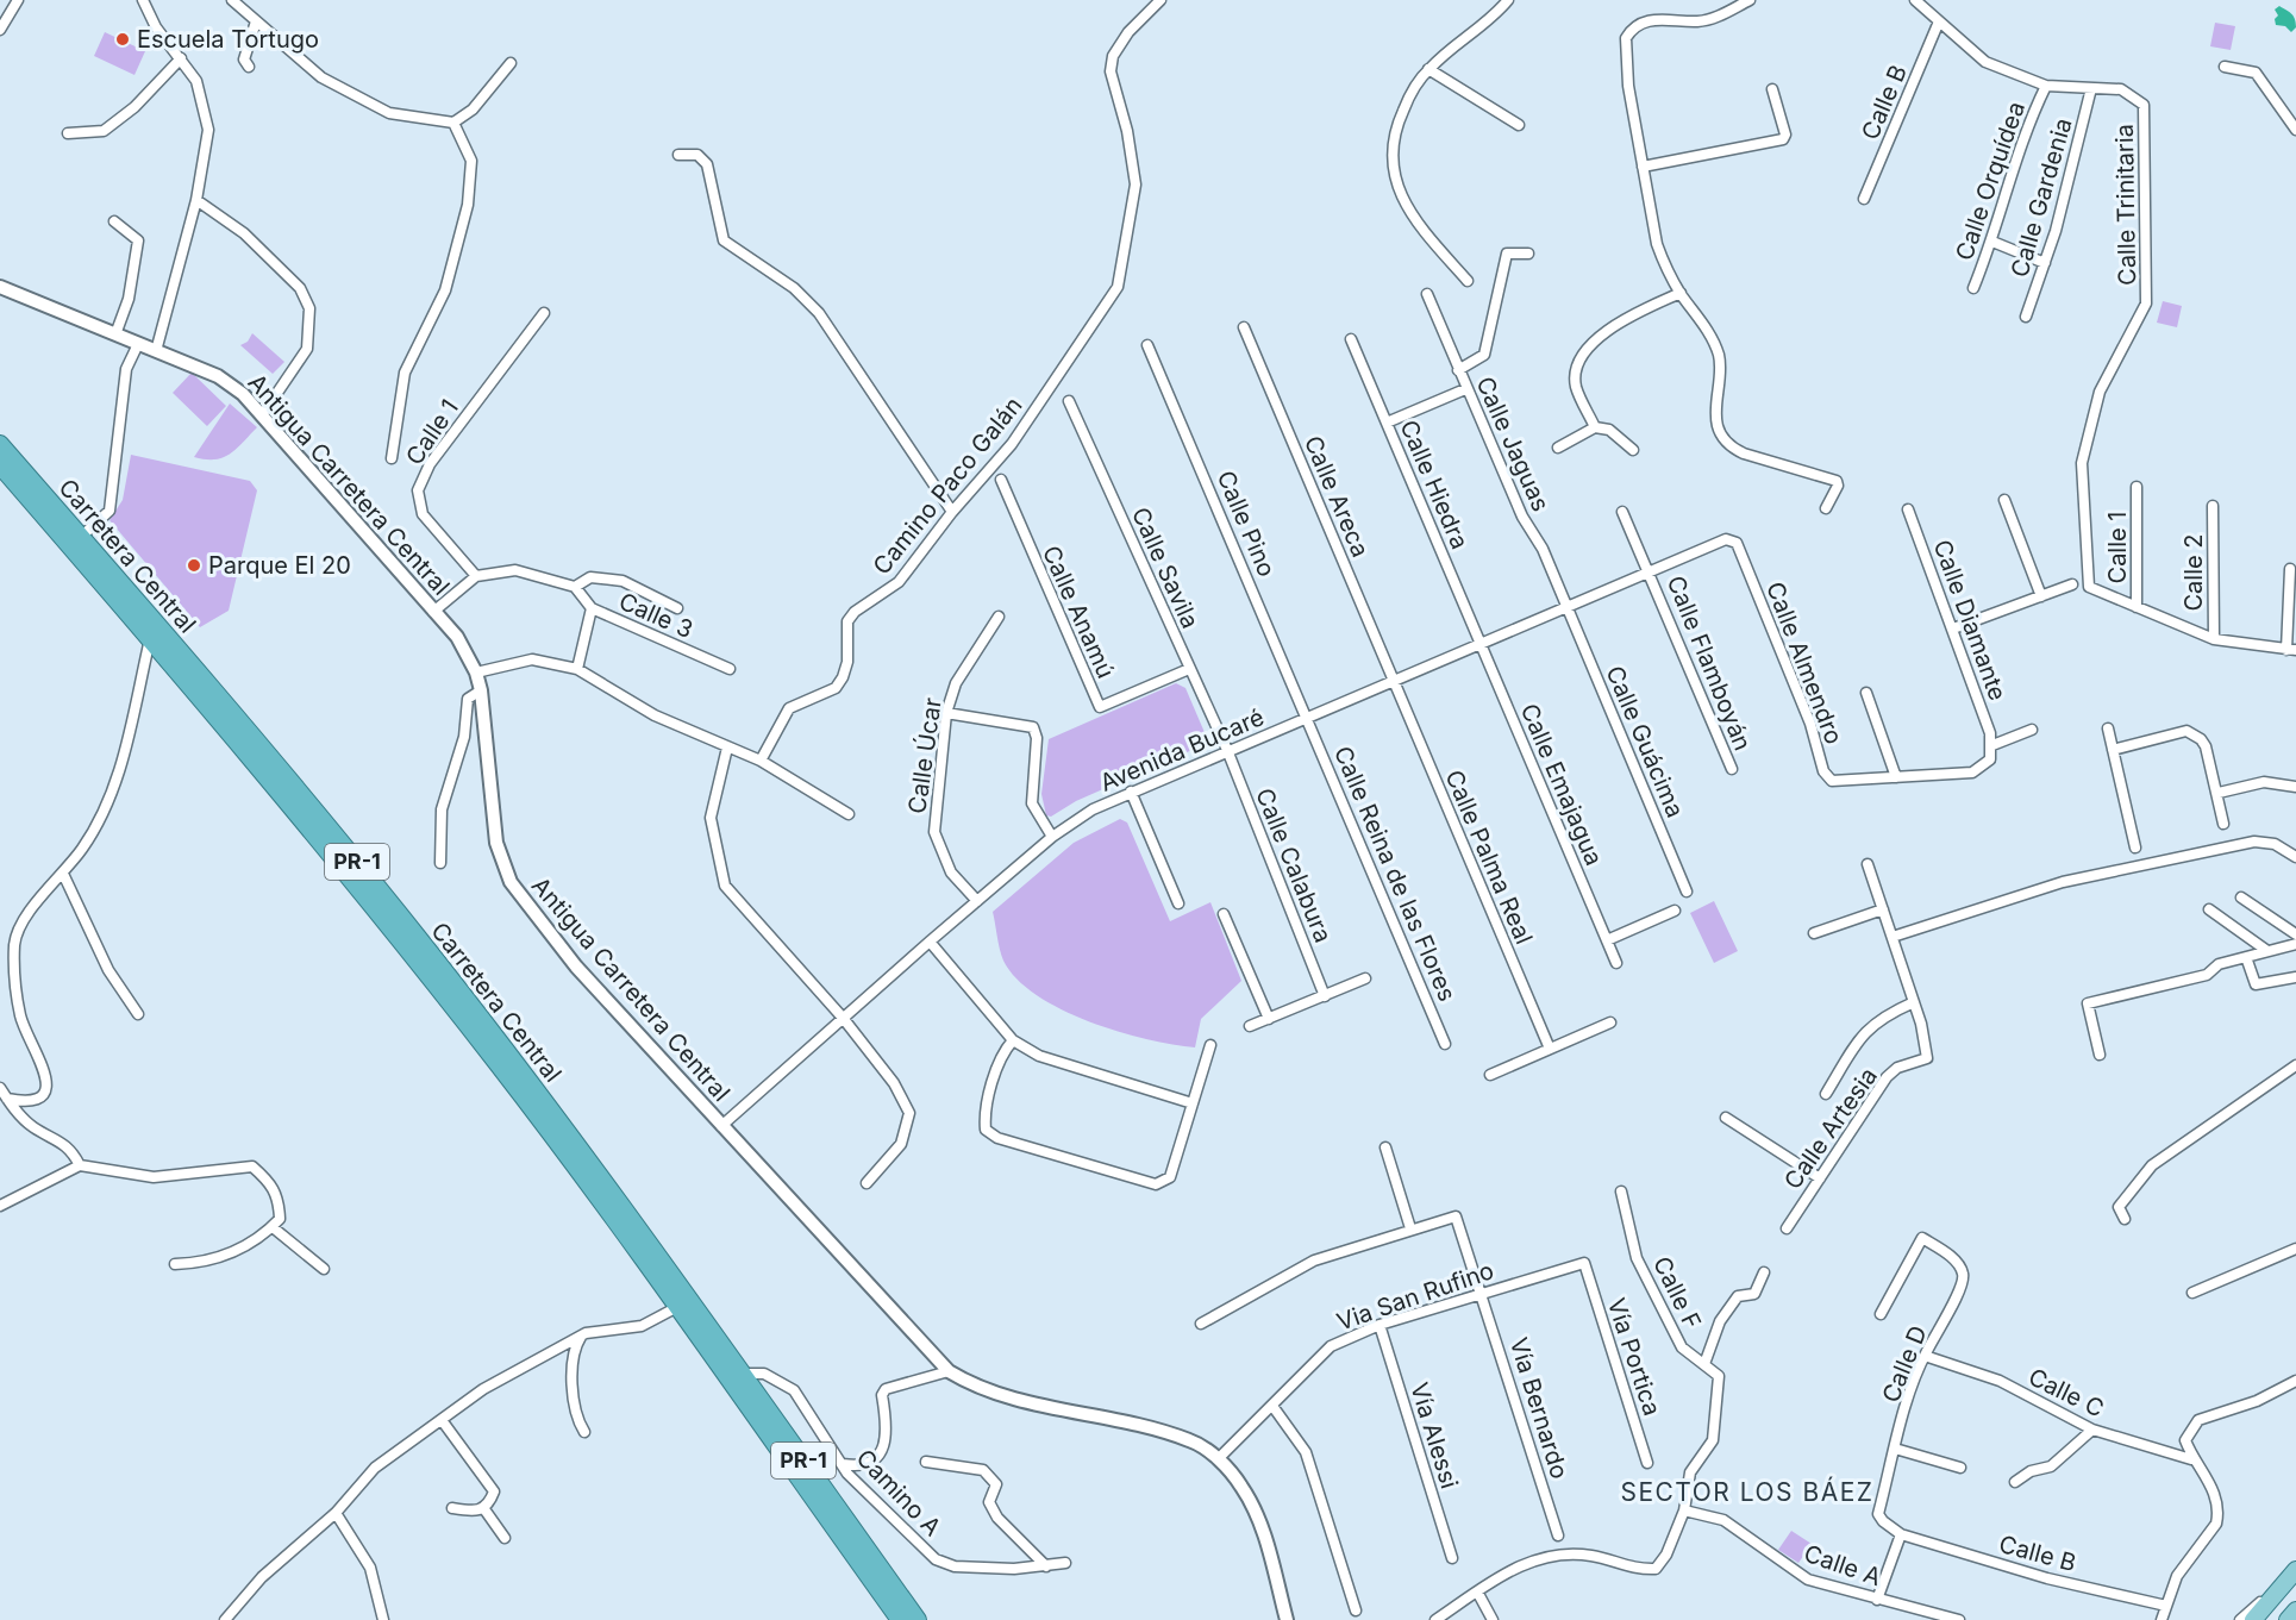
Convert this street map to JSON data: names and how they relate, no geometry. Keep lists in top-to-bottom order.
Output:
{
  "streets": {
    "highway": ["Carretera Central", "PR-1"],
    "street": [
      "Calle B",
      "Calle Orquídea",
      "Calle Gardenia",
      "Calle Trinitaria",
      "Calle 1",
      "Calle Jaguas",
      "Antigua Carretera Central",
      "Calle Hiedra",
      "Camino Paco Galán",
      "Calle Areca",
      "Calle Pino",
      "Calle Savila",
      "Calle 2",
      "Calle Anamú",
      "Calle 3",
      "Calle Diamante",
      "Calle Flamboyán",
      "Calle Almendro",
      "Calle Guácima",
      "Avenida Bucaré",
      "Calle Úcar",
      "Calle Emajagua",
      "Calle Palma Real",
      "Calle Calabura",
      "Calle Reina de las Flores",
      "Calle Artesia",
      "Calle F",
      "Via San Rufino",
      "Vía Portica",
      "Calle D",
      "Calle C",
      "Vía Bernardo",
      "Vía Alessi",
      "Camino A",
      "Calle A"
    ]
  },
  "crossings": [
    ["Calle B", "Calle D"],
    ["Calle Gardenia", "Calle Trinitaria"],
    ["Calle Trinitaria", "Calle 1"],
    ["Calle Trinitaria", "Calle 2"],
    ["Calle Jaguas", "Calle Guácima"],
    ["Calle Jaguas", "Avenida Bucaré"],
    ["Antigua Carretera Central", "Avenida Bucaré"],
    ["Antigua Carretera Central", "Via San Rufino"],
    ["Calle Hiedra", "Avenida Bucaré"],
    ["Calle Hiedra", "Calle Emajagua"],
    ["Calle Areca", "Avenida Bucaré"],
    ["Calle Areca", "Calle Palma Real"],
    ["Calle Pino", "Avenida Bucaré"],
    ["Calle Pino", "Calle Reina de las Flores"],
    ["Carretera Central", "Camino A"],
    ["Calle Savila", "Calle Anamú"],
    ["Calle Savila", "Avenida Bucaré"],
    ["Calle Savila", "Calle Calabura"],
    ["Calle Flamboyán", "Avenida Bucaré"],
    ["Calle Almendro", "Avenida Bucaré"],
    ["Calle Guácima", "Avenida Bucaré"],
    ["Avenida Bucaré", "Calle Úcar"],
    ["Avenida Bucaré", "Calle Emajagua"],
    ["Avenida Bucaré", "Calle Palma Real"],
    ["Avenida Bucaré", "Calle Calabura"],
    ["Avenida Bucaré", "Calle Reina de las Flores"],
    ["Calle F", "Calle A"],
    ["Via San Rufino", "Vía Portica"],
    ["Via San Rufino", "Vía Bernardo"],
    ["Via San Rufino", "Vía Alessi"],
    ["Calle D", "Calle C"]
  ],
  "districts": ["SECTOR LOS BÁEZ"],
  "places": ["Escuela Tortugo", "Parque El 20"]
}
